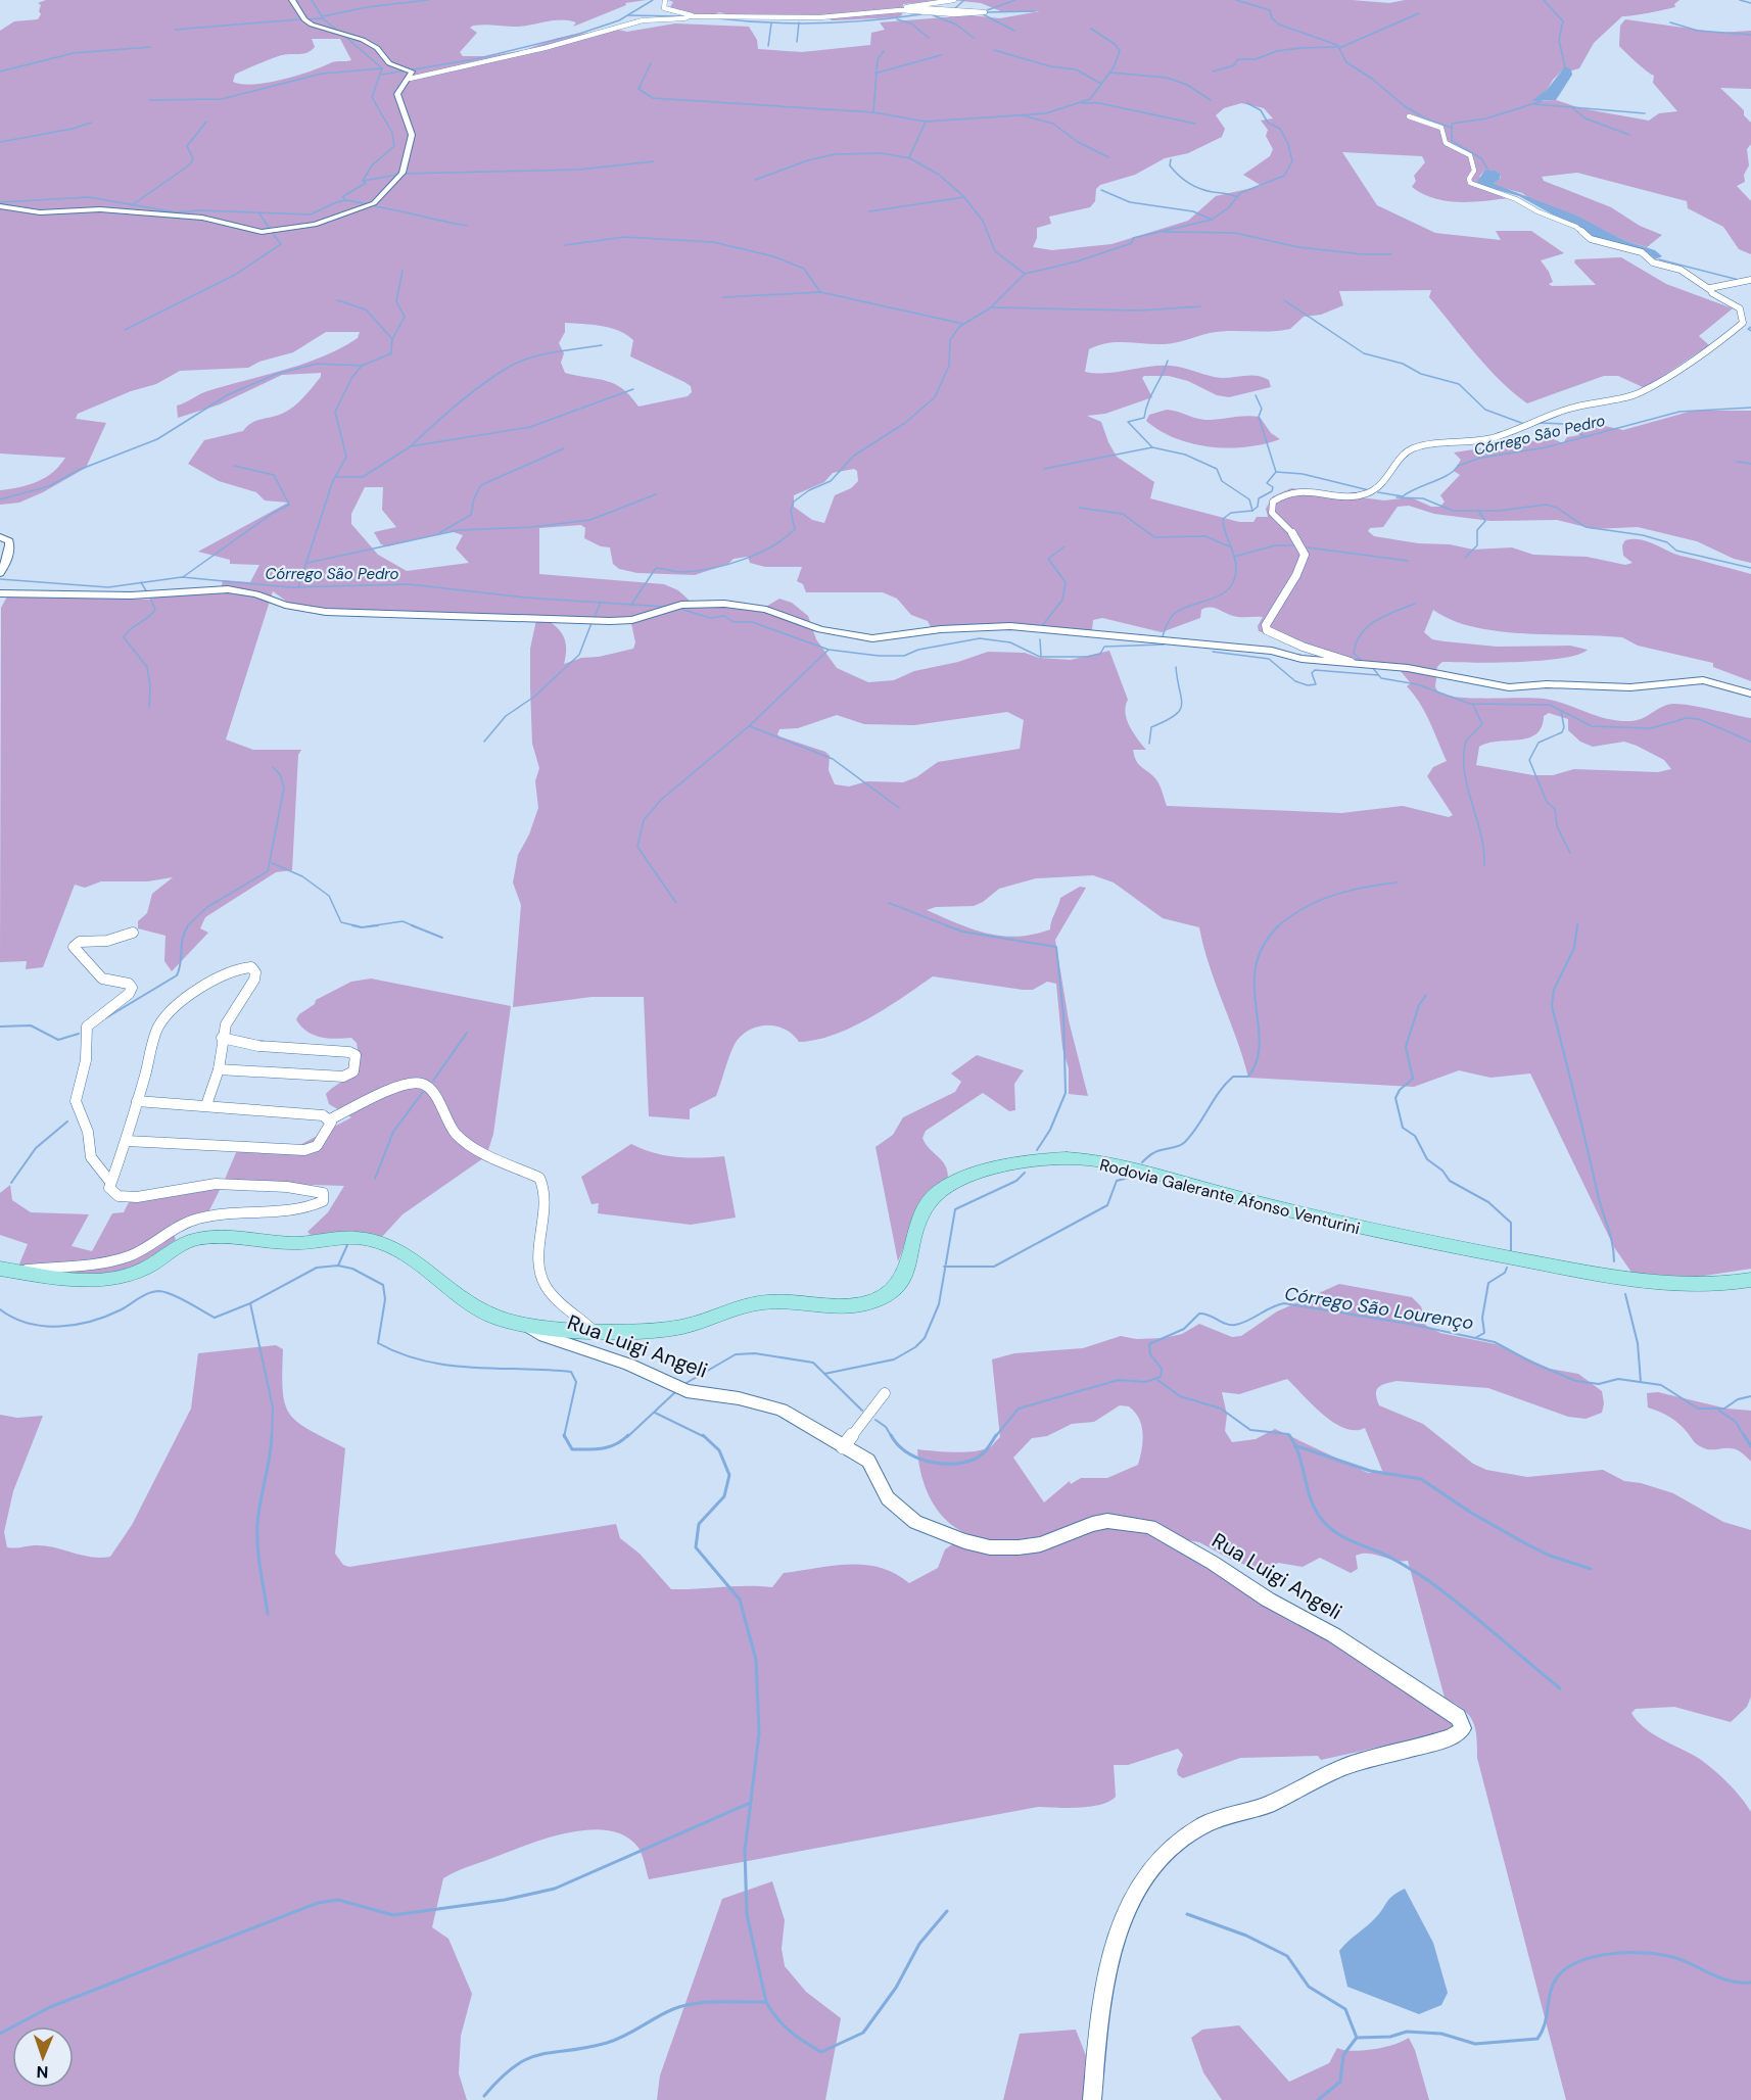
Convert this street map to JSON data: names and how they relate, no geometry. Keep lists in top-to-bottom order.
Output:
{
  "streets": {
    "main road": ["Rodovia Galerante Afonso Venturini"],
    "street": ["Rua Luigi Angeli"]
  },
  "crossings": [
    ["Rodovia Galerante Afonso Venturini", "Rua Luigi Angeli"]
  ],
  "water": ["Córrego São Pedro", "Córrego São Lourenço"],
  "north": "bottom"
}
